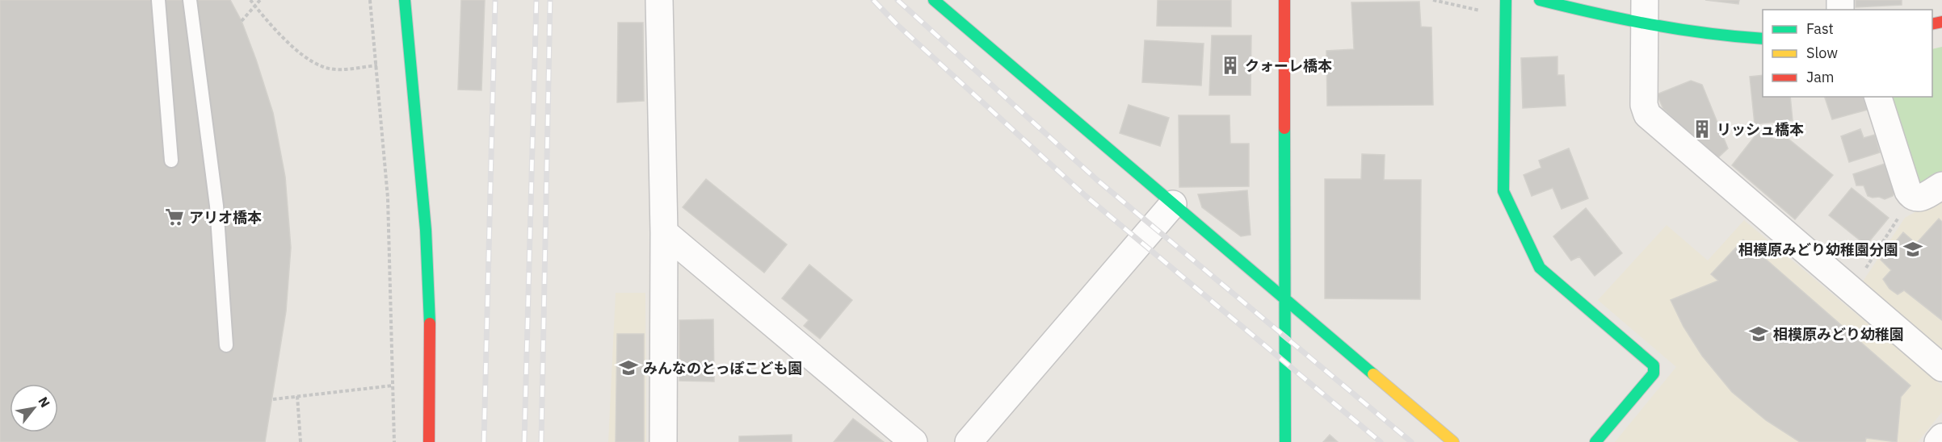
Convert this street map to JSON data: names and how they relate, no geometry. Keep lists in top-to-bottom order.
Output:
{
  "places": {
    "building": ["クォーレ橋本", "リッシュ橋本"],
    "supermarket": ["アリオ橋本"],
    "school or university": ["相模原みどり幼稚園分園", "相模原みどり幼稚園", "みんなのとっぽこども園"]
  },
  "legend": ["Fast", "Slow", "Jam"],
  "north": "top right"
}
